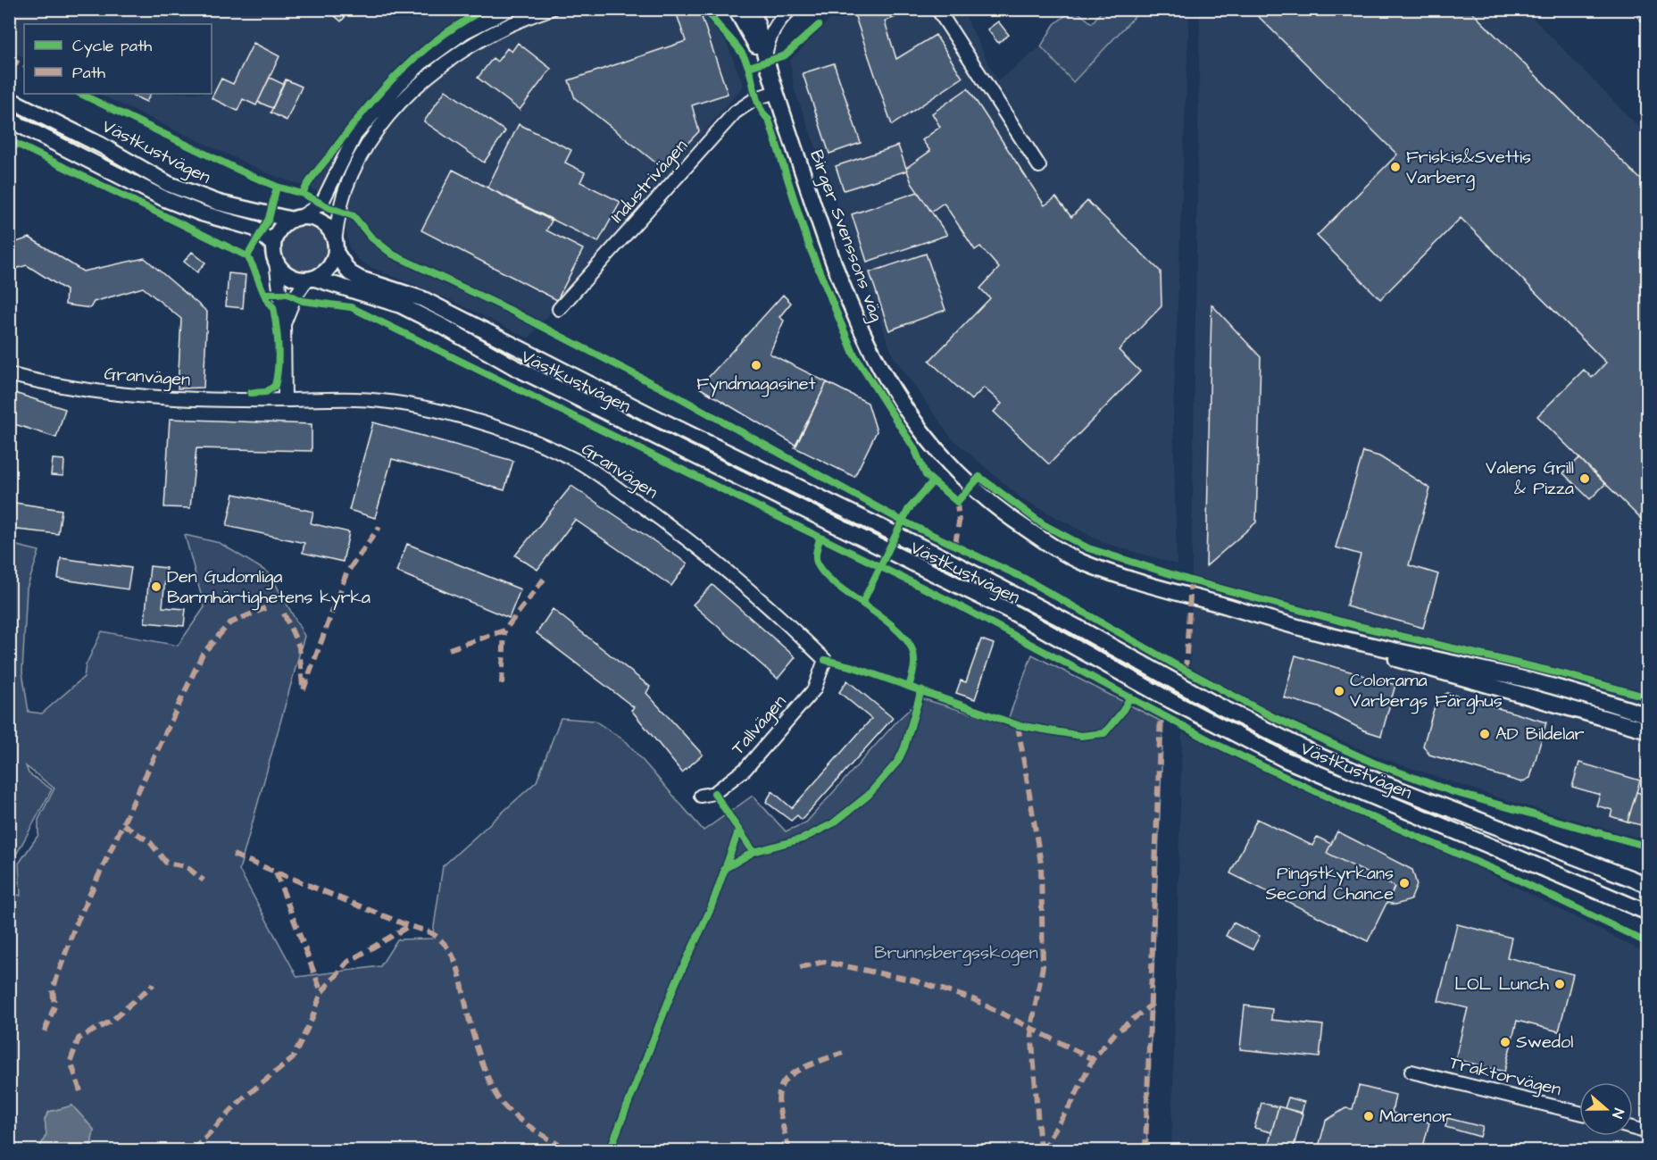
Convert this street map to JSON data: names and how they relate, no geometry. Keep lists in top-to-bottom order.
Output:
{
  "streets": {
    "street": [
      "Västkustvägen",
      "Industrivägen",
      "Birger Svenssons väg",
      "Granvägen",
      "Tallvägen",
      "Traktorvägen"
    ]
  },
  "crossings": [
    ["Industrivägen", "Birger Svenssons väg"],
    ["Granvägen", "Tallvägen"]
  ],
  "parks": ["Brunnsbergsskogen"],
  "places": [
    "Friskis&Svettis Varberg",
    "Fyndmagasinet",
    "Valens Grill & Pizza",
    "Den Gudomliga Barmhärtighetens kyrka",
    "Colorama Varbergs Färghus",
    "AD Bildelar",
    "Pingstkyrkans Second Chance",
    "LOL Lunch",
    "Swedol",
    "Marenor"
  ],
  "legend": ["Cycle path", "Path"],
  "north": "right"
}
